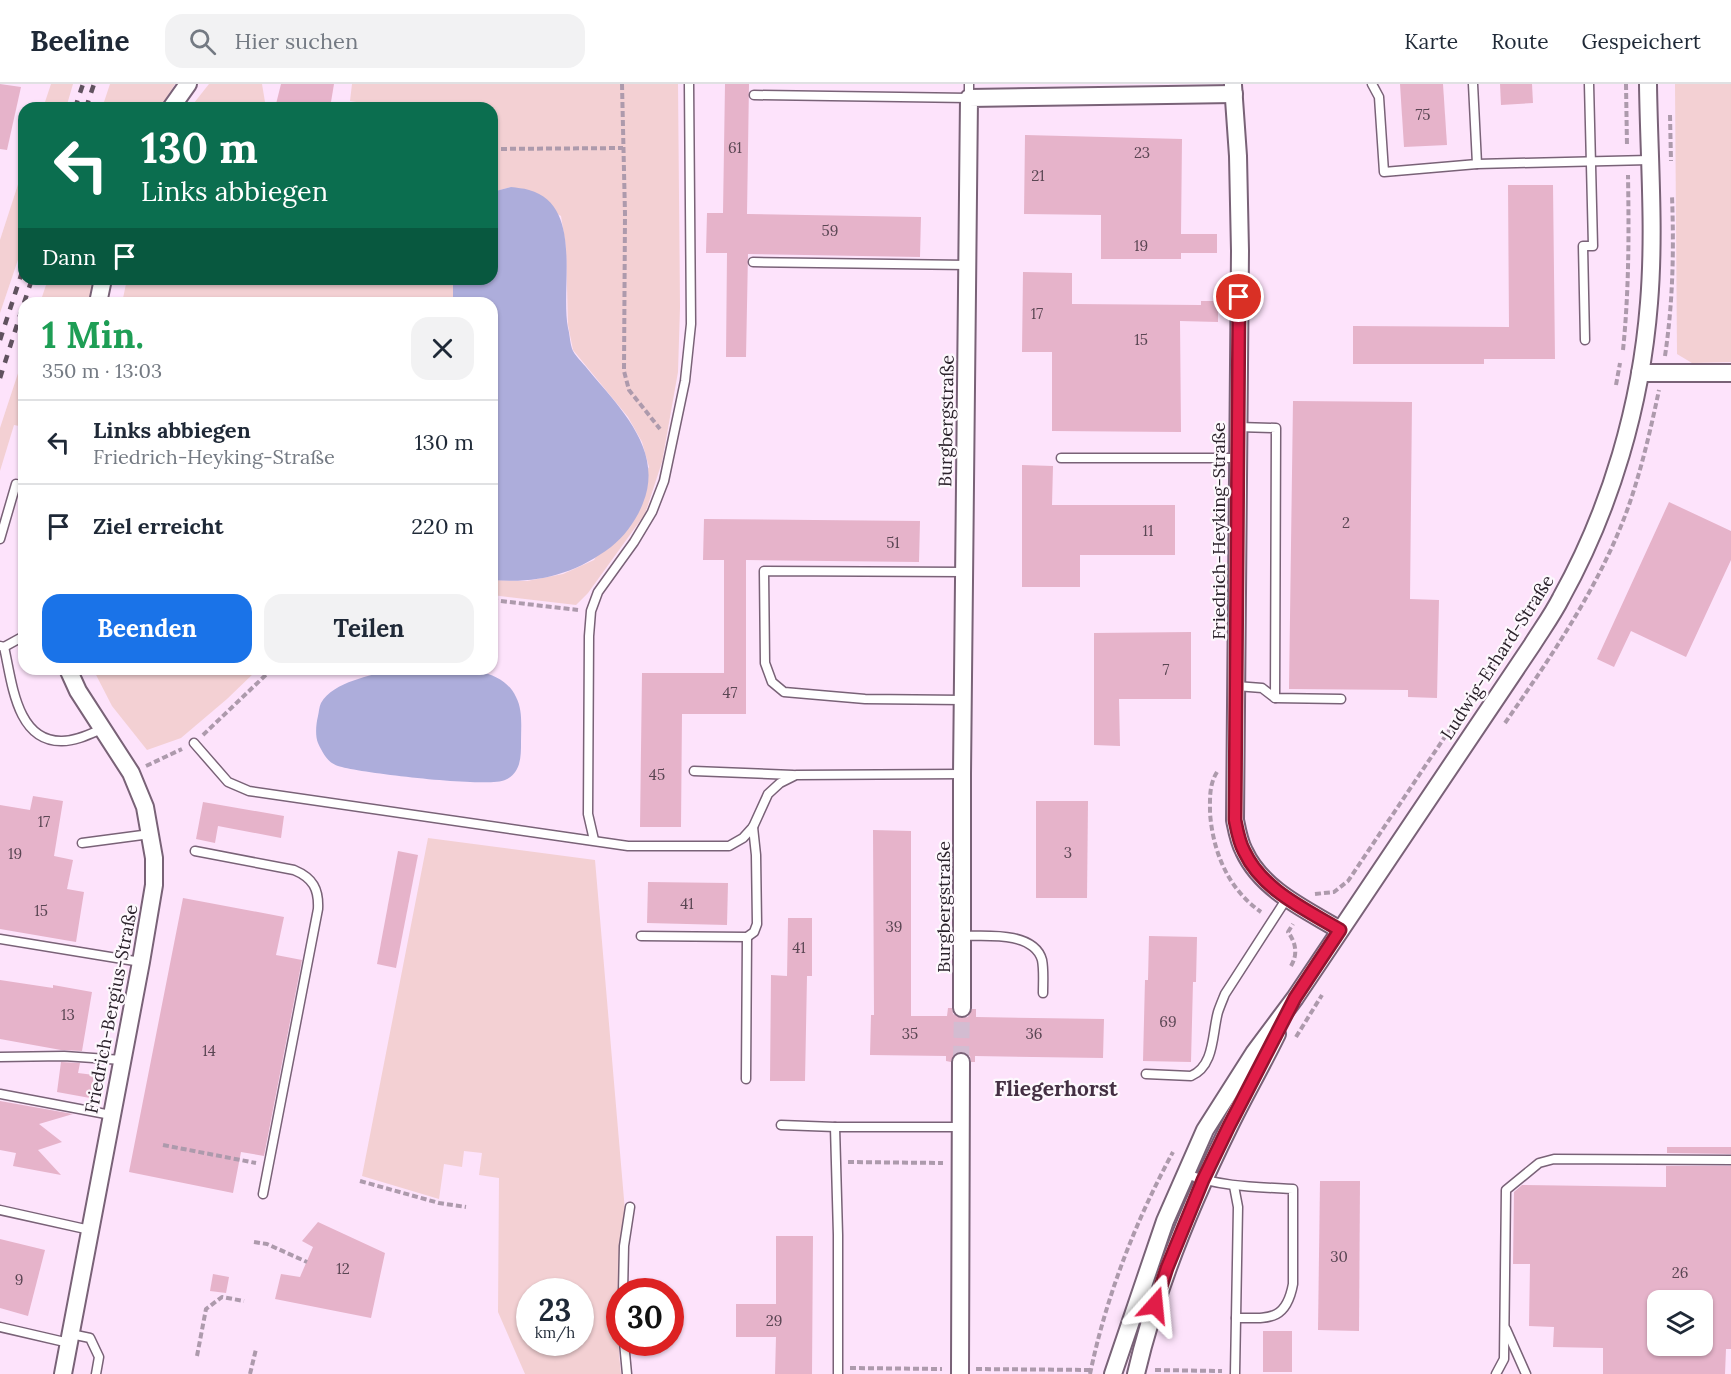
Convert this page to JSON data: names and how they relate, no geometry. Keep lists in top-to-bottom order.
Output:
{
  "streets": {
    "street": [
      "Burgbergstraße",
      "Friedrich-Heyking-Straße",
      "Ludwig-Erhard-Straße",
      "Friedrich-Bergius-Straße"
    ]
  },
  "crossings": [
    ["Friedrich-Heyking-Straße", "Ludwig-Erhard-Straße"]
  ],
  "districts": ["Fliegerhorst"],
  "house_numbers": [
    "75",
    "61",
    "23",
    "21",
    "59",
    "19",
    "17",
    "15",
    "2",
    "11",
    "51",
    "7",
    "47",
    "45",
    "17",
    "3",
    "19",
    "41",
    "15",
    "39",
    "41",
    "13",
    "69",
    "35",
    "36",
    "14",
    "30",
    "12",
    "26",
    "9",
    "29"
  ],
  "page": {
    "header": "Beeline",
    "search": "Hier suchen",
    "nav": ["Karte", "Route", "Gespeichert"],
    "turn": ["130 m", "Links abbiegen"],
    "then": "Dann",
    "heading": ["1 Min.", "350 m · 13:03"],
    "list": [
      {
        "name": "Links abbiegen",
        "note": "Friedrich-Heyking-Straße",
        "value": "130 m"
      },
      {
        "name": "Ziel erreicht",
        "value": "220 m"
      }
    ],
    "buttons": ["Beenden", "Teilen"],
    "speed": "23 km/h",
    "limit": "30"
  }
}
